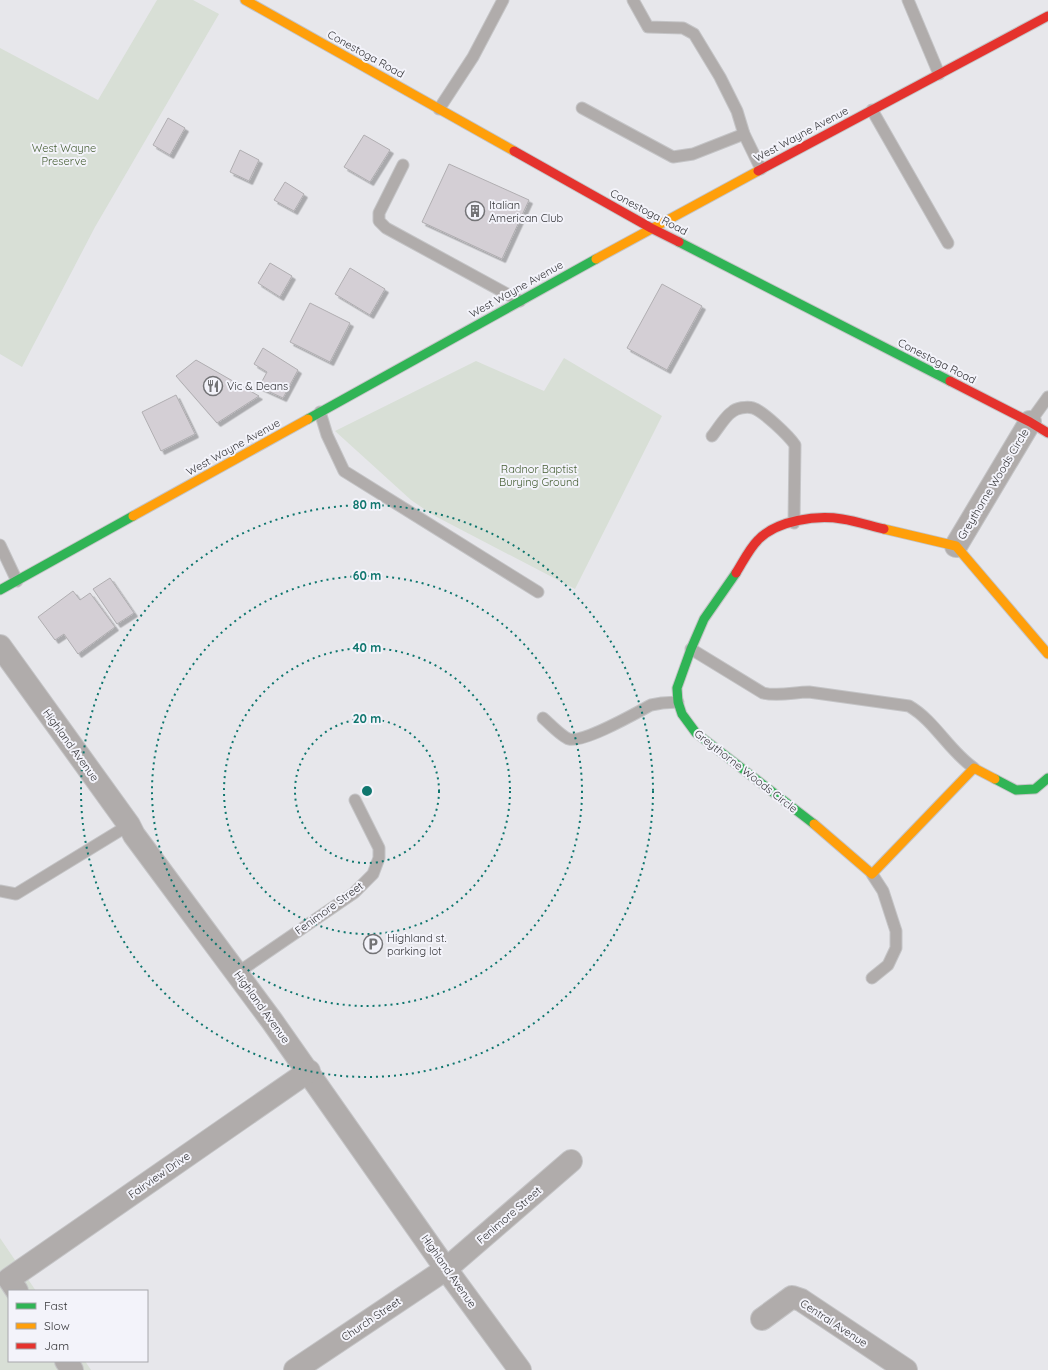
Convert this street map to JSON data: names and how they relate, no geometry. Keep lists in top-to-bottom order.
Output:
{
  "streets": {
    "street": [
      "Conestoga Road",
      "West Wayne Avenue",
      "Greythorne Woods Circle",
      "Highland Avenue",
      "Fenimore Street",
      "Fairview Drive",
      "Church Street",
      "Central Avenue"
    ]
  },
  "crossings": [
    ["Conestoga Road", "West Wayne Avenue"],
    ["Conestoga Road", "Greythorne Woods Circle"],
    ["Highland Avenue", "Fenimore Street"],
    ["Highland Avenue", "Fairview Drive"],
    ["Highland Avenue", "Church Street"],
    ["Fenimore Street", "Church Street"]
  ],
  "parks": ["West Wayne Preserve", "Radnor Baptist Burying Ground"],
  "places": {
    "building": ["Italian American Club"],
    "restaurant": ["Vic & Deans"],
    "parking": ["Highland st. parking lot"]
  },
  "legend": ["Fast", "Slow", "Jam"],
  "rings": [
    "80 m",
    "60 m",
    "40 m",
    "20 m"
  ]
}
